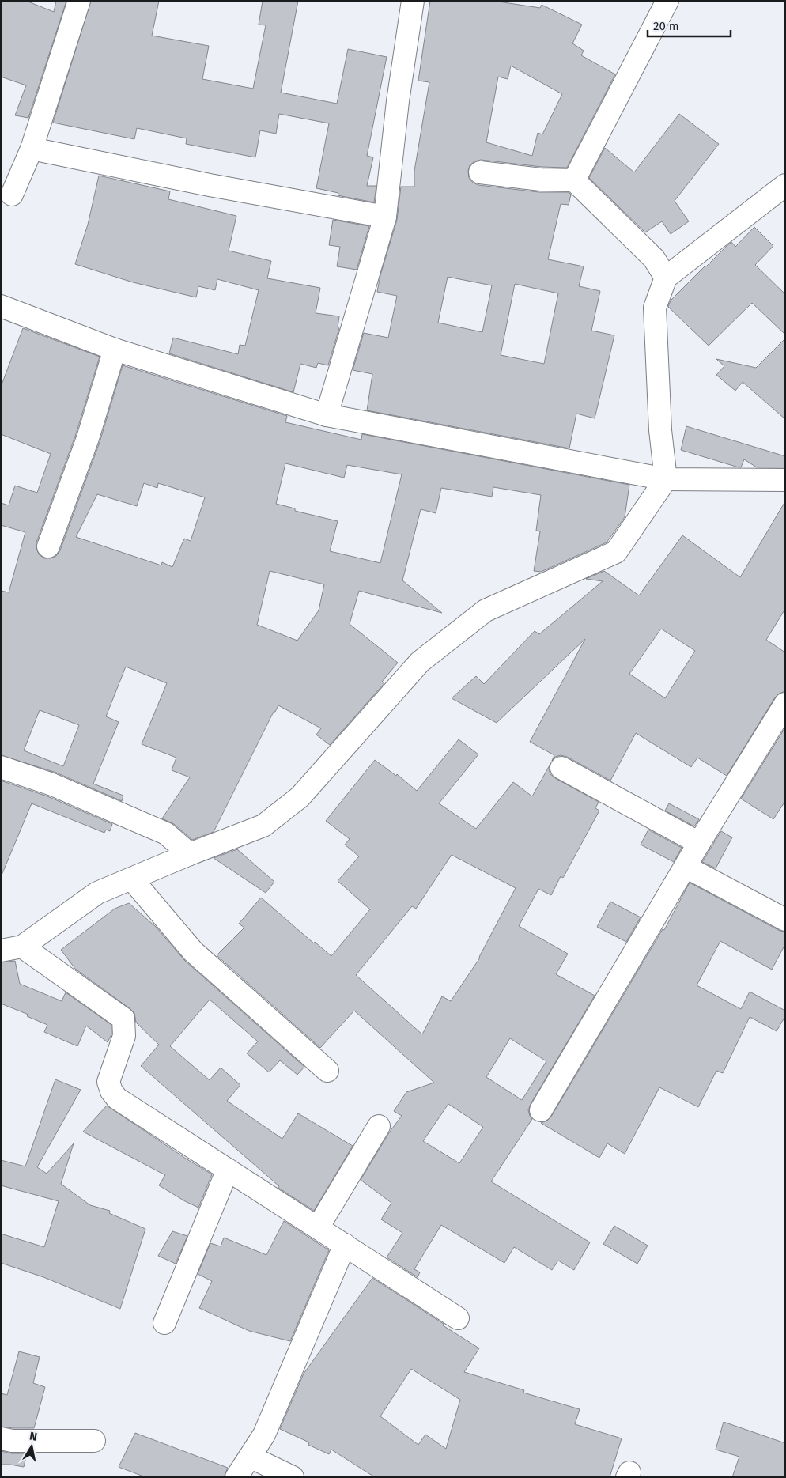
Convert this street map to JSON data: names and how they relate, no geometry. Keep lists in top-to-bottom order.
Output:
{
  "scale_bar": "20 m",
  "north": "top"
}
